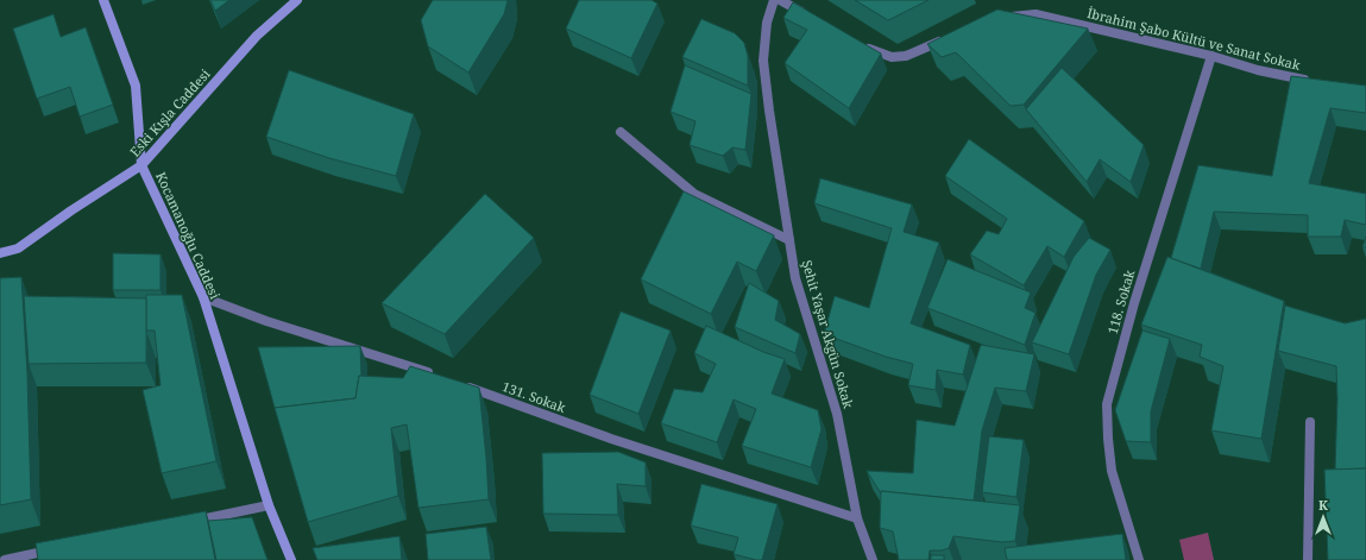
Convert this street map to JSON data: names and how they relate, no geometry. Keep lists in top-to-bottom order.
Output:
{
  "streets": {
    "street": [
      "İbrahim Şabo Kültü ve Sanat Sokak",
      "Eski Kışla Caddesi",
      "Kocamanoğlu Caddesi",
      "118. Sokak",
      "Şehit Yaşar Akgün Sokak",
      "131. Sokak"
    ]
  },
  "crossings": [
    ["İbrahim Şabo Kültü ve Sanat Sokak", "118. Sokak"],
    ["Eski Kışla Caddesi", "Kocamanoğlu Caddesi"],
    ["Şehit Yaşar Akgün Sokak", "131. Sokak"]
  ],
  "north": "top"
}
